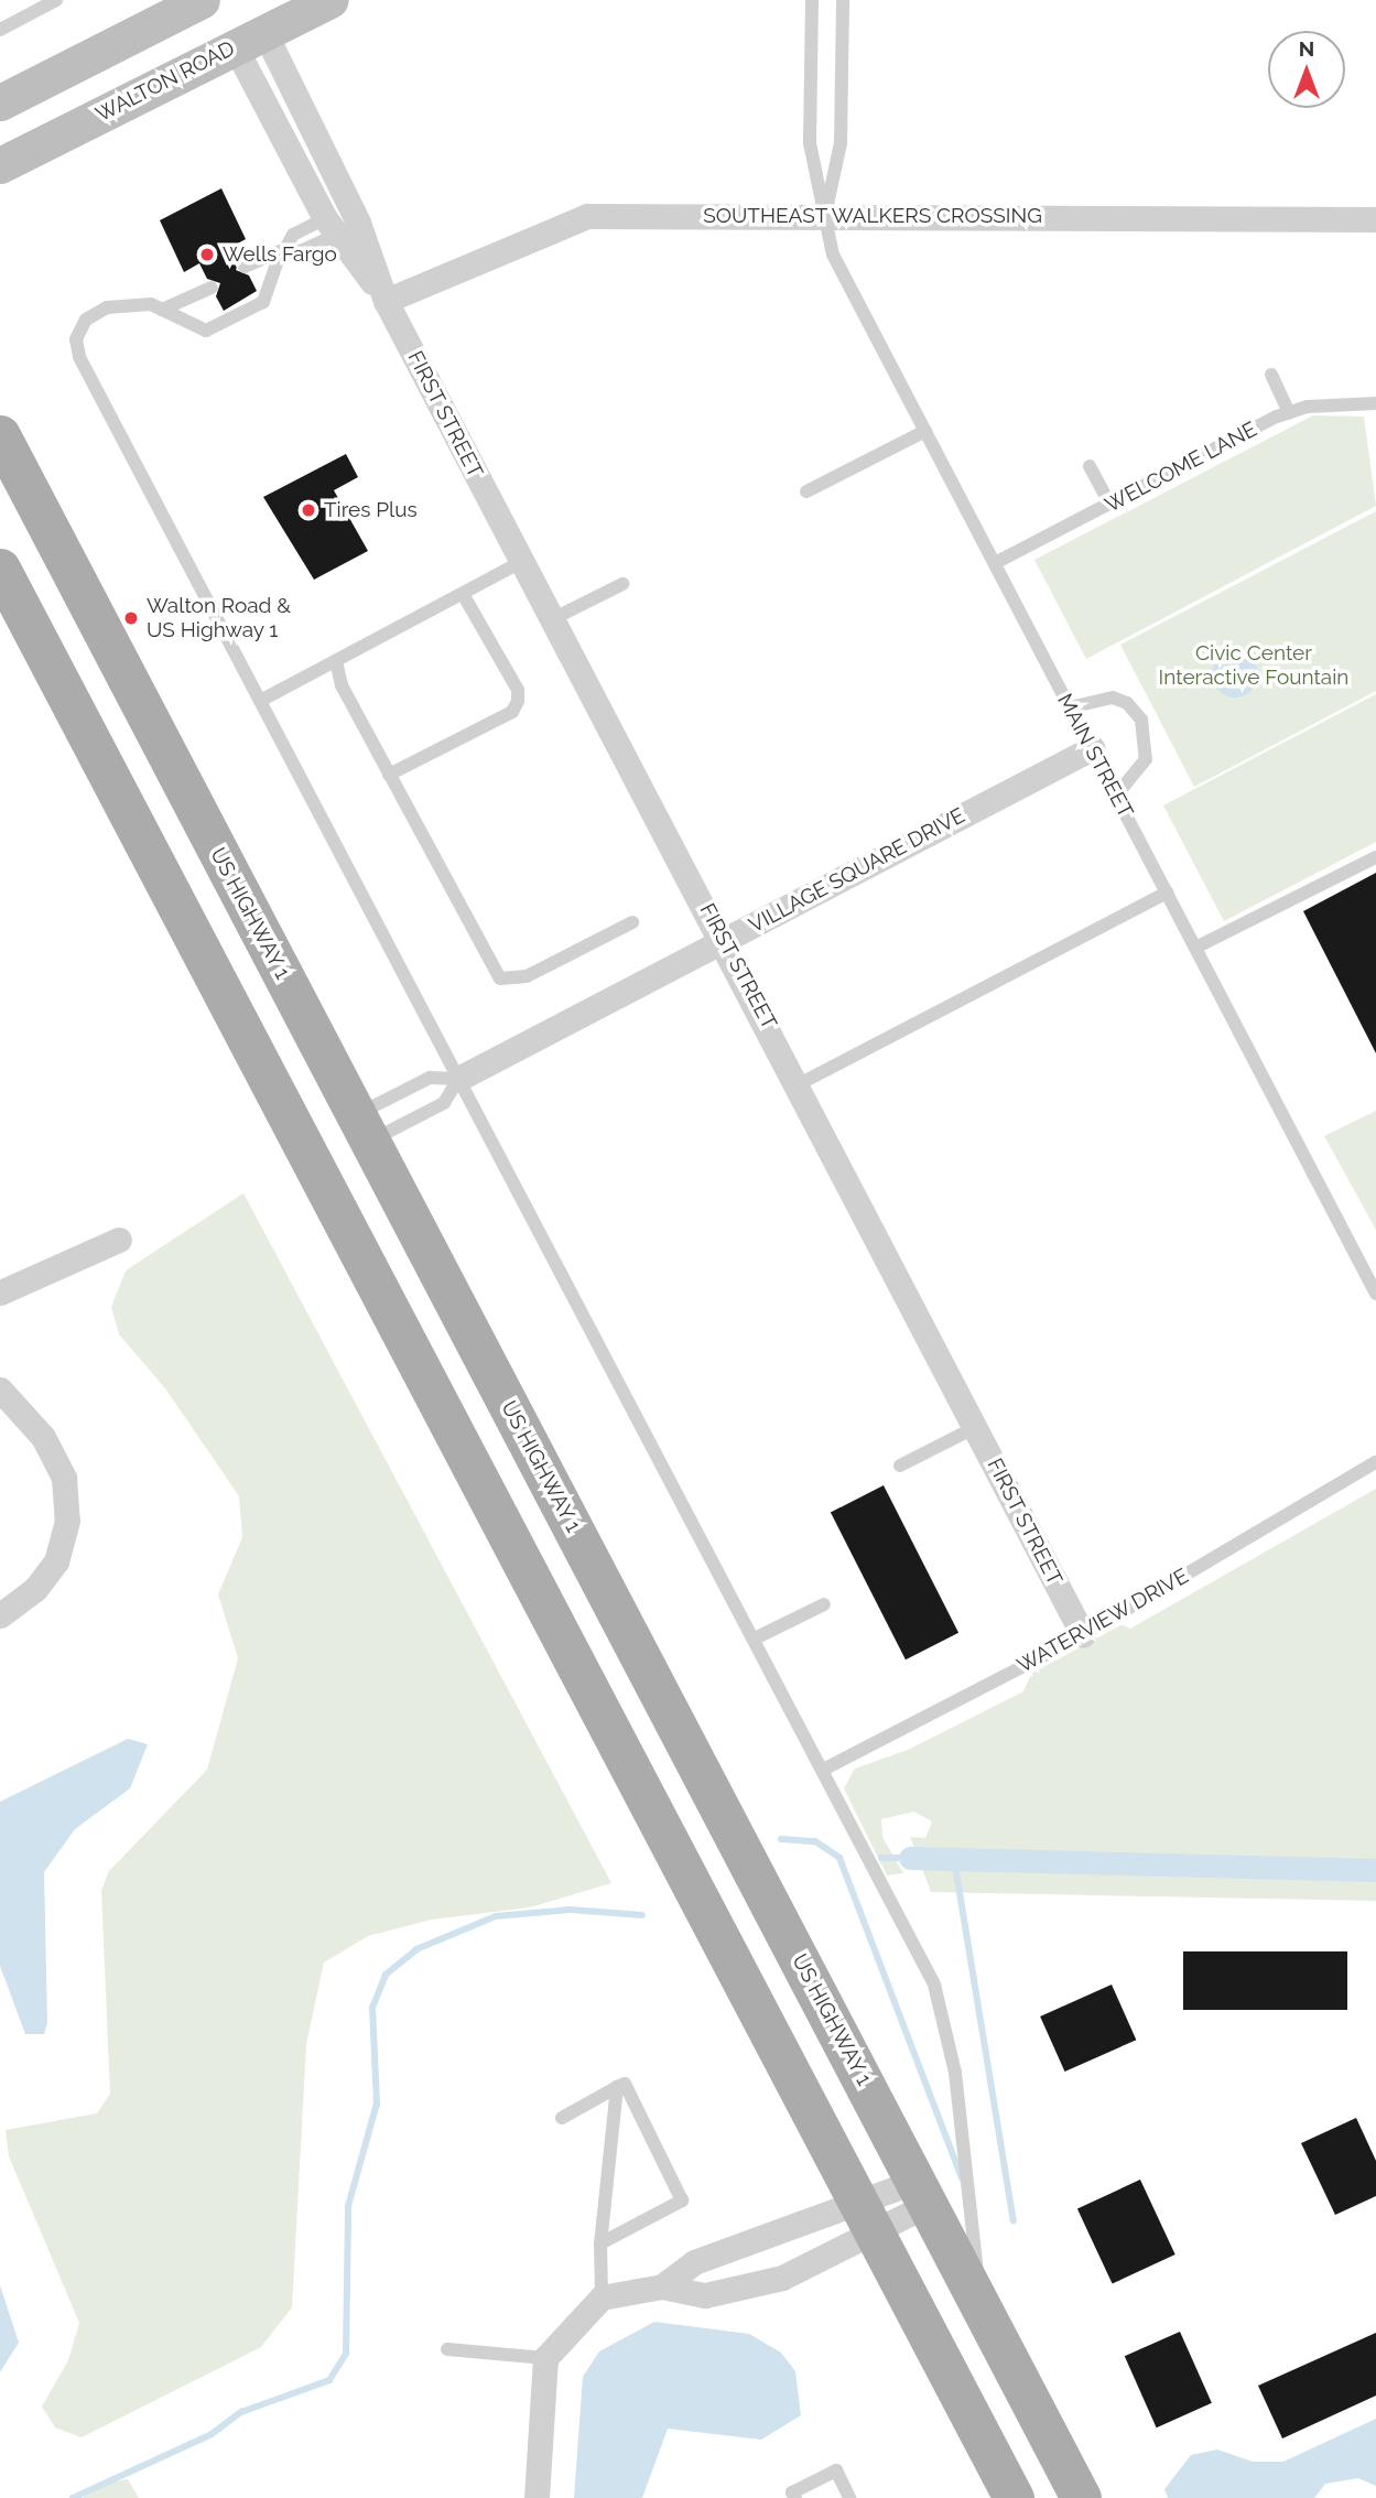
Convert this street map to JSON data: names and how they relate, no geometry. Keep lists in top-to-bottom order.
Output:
{
  "streets": {
    "main road": ["WALTON ROAD", "US HIGHWAY 1"],
    "street": ["SOUTHEAST WALKERS CROSSING", "FIRST STREET", "VILLAGE SQUARE DRIVE"],
    "lane": ["WELCOME LANE", "MAIN STREET", "WATERVIEW DRIVE"]
  },
  "crossings": [
    ["WALTON ROAD", "FIRST STREET"],
    ["SOUTHEAST WALKERS CROSSING", "FIRST STREET"],
    ["SOUTHEAST WALKERS CROSSING", "MAIN STREET"],
    ["FIRST STREET", "VILLAGE SQUARE DRIVE"],
    ["FIRST STREET", "WATERVIEW DRIVE"],
    ["WELCOME LANE", "MAIN STREET"],
    ["MAIN STREET", "VILLAGE SQUARE DRIVE"],
    ["VILLAGE SQUARE DRIVE", "US HIGHWAY 1"]
  ],
  "parks": ["Civic Center Interactive Fountain"],
  "places": ["Wells Fargo", "Tires Plus", "Walton Road & US Highway 1"],
  "north": "top"
}
